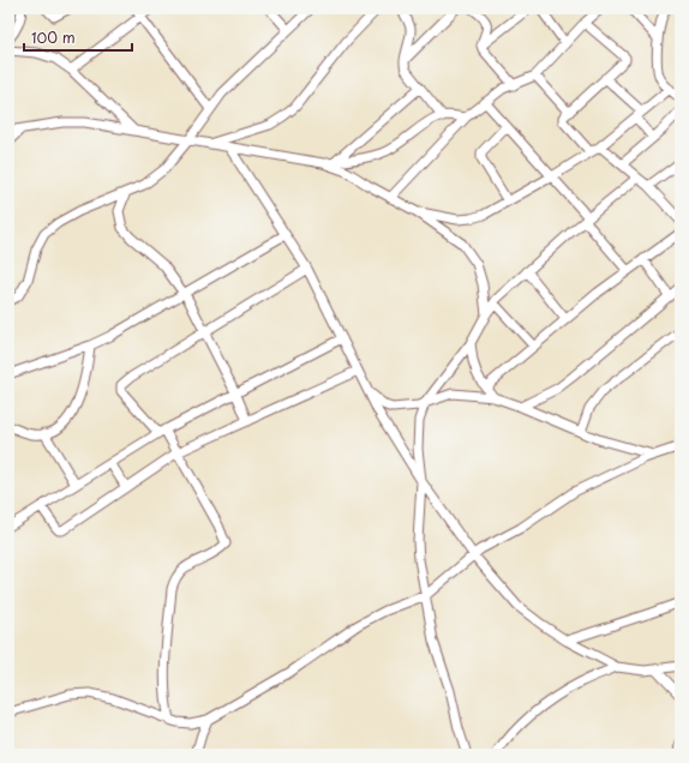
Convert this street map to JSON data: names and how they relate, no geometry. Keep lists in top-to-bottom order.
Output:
{
  "scale_bar": "100 m"
}
